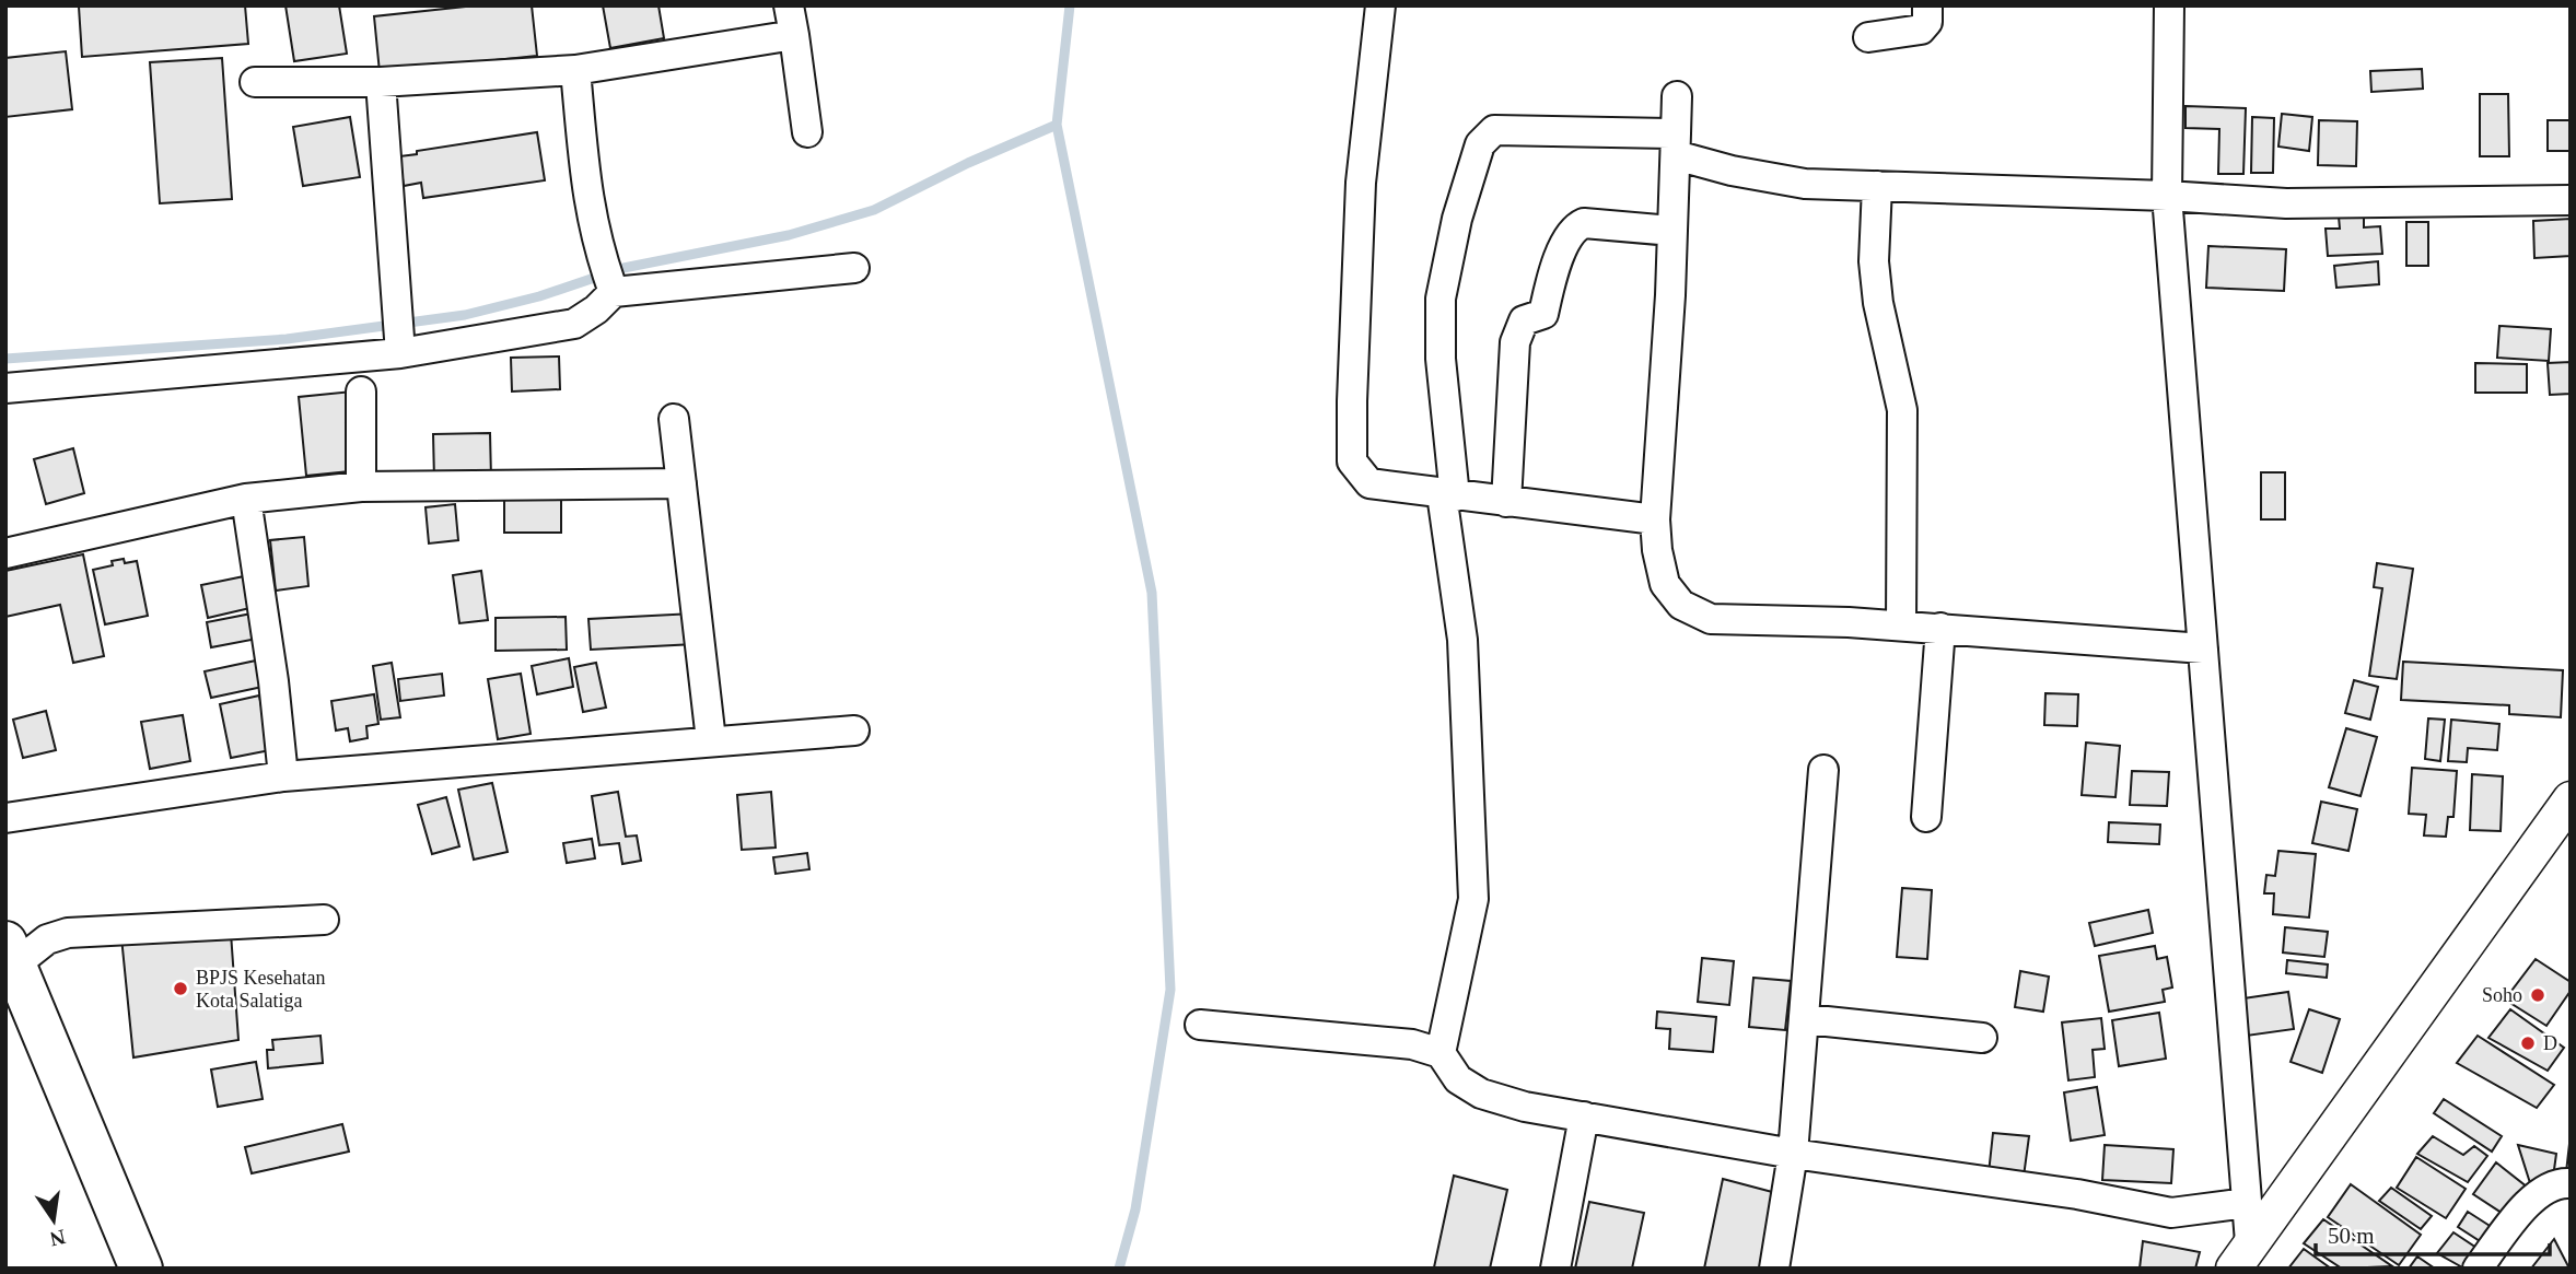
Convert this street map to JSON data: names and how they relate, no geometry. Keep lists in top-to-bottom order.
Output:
{
  "places": ["BPJS Kesehatan Kota Salatiga", "Soho", "D"],
  "scale_bar": "50 m",
  "north": "bottom"
}
